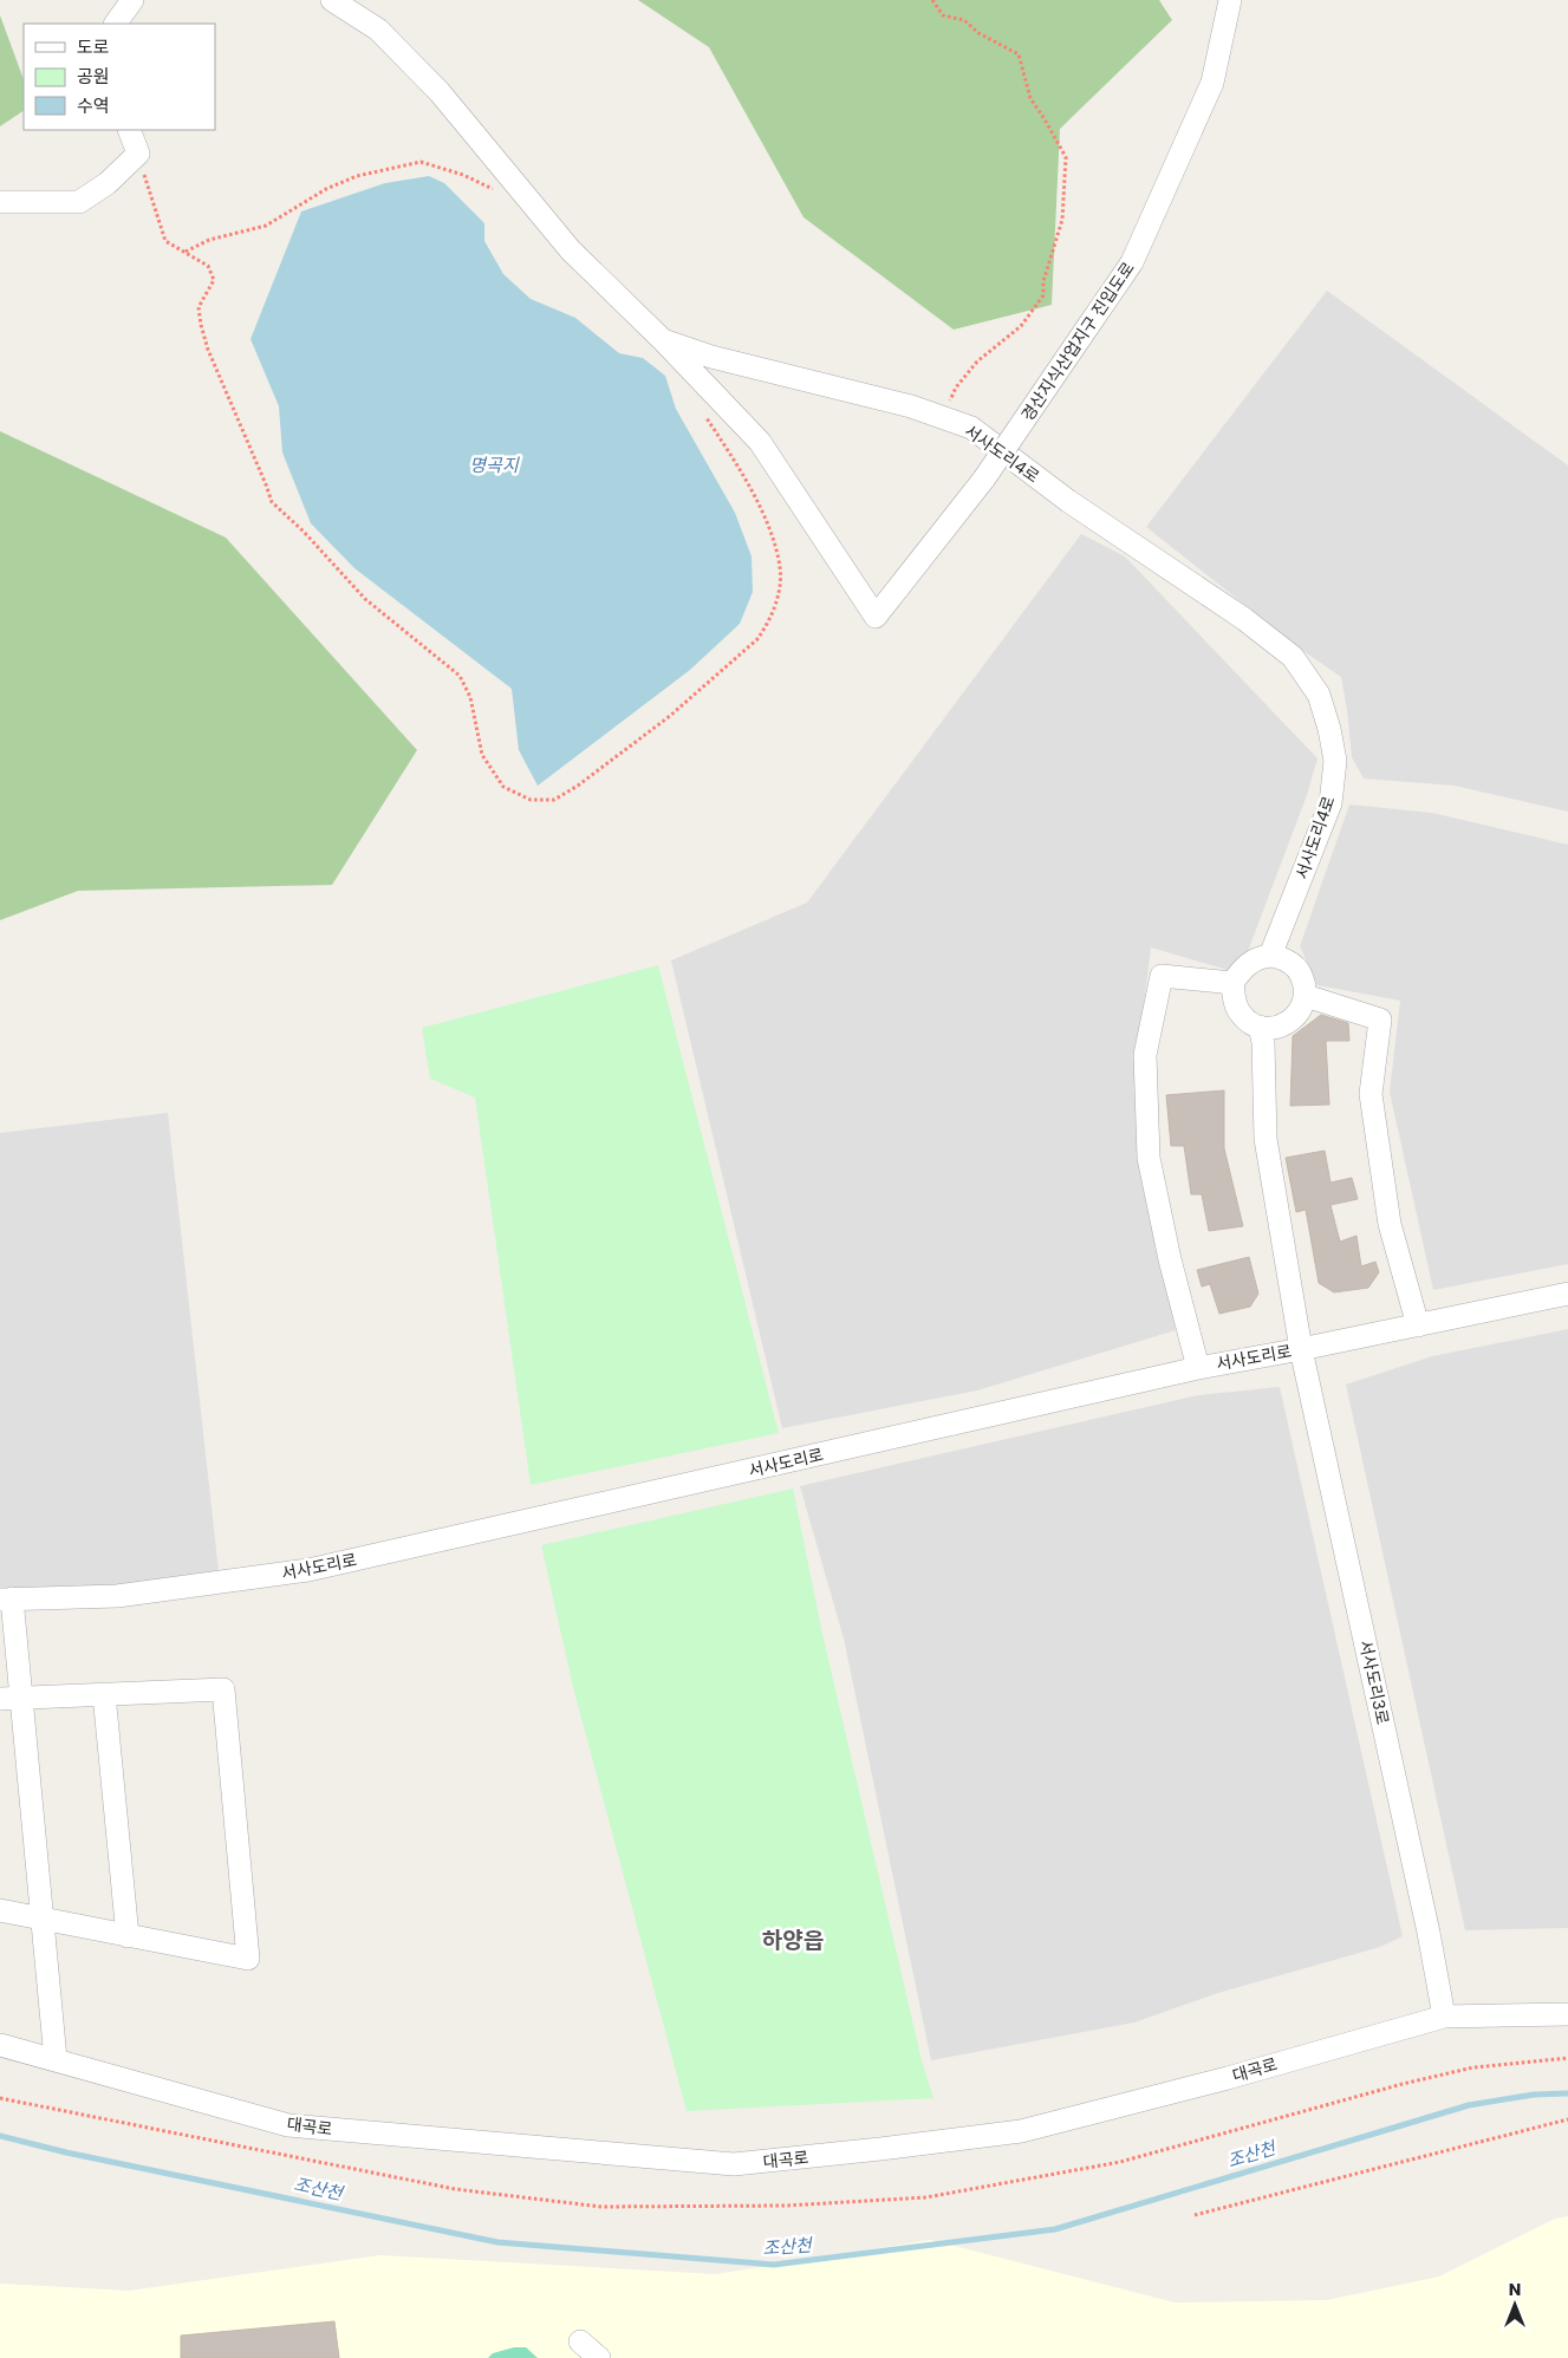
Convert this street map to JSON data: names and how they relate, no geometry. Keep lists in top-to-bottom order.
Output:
{
  "streets": {
    "street": [
      "경산지식산업지구 진입도로",
      "서사도리4로",
      "서사도리로",
      "서사도리3로",
      "대곡로"
    ]
  },
  "crossings": [
    ["경산지식산업지구 진입도로", "서사도리4로"],
    ["서사도리로", "서사도리3로"],
    ["서사도리3로", "대곡로"]
  ],
  "districts": ["하양읍"],
  "water": ["명곡지", "조산천"],
  "legend": ["도로", "공원", "수역"],
  "north": "top"
}
